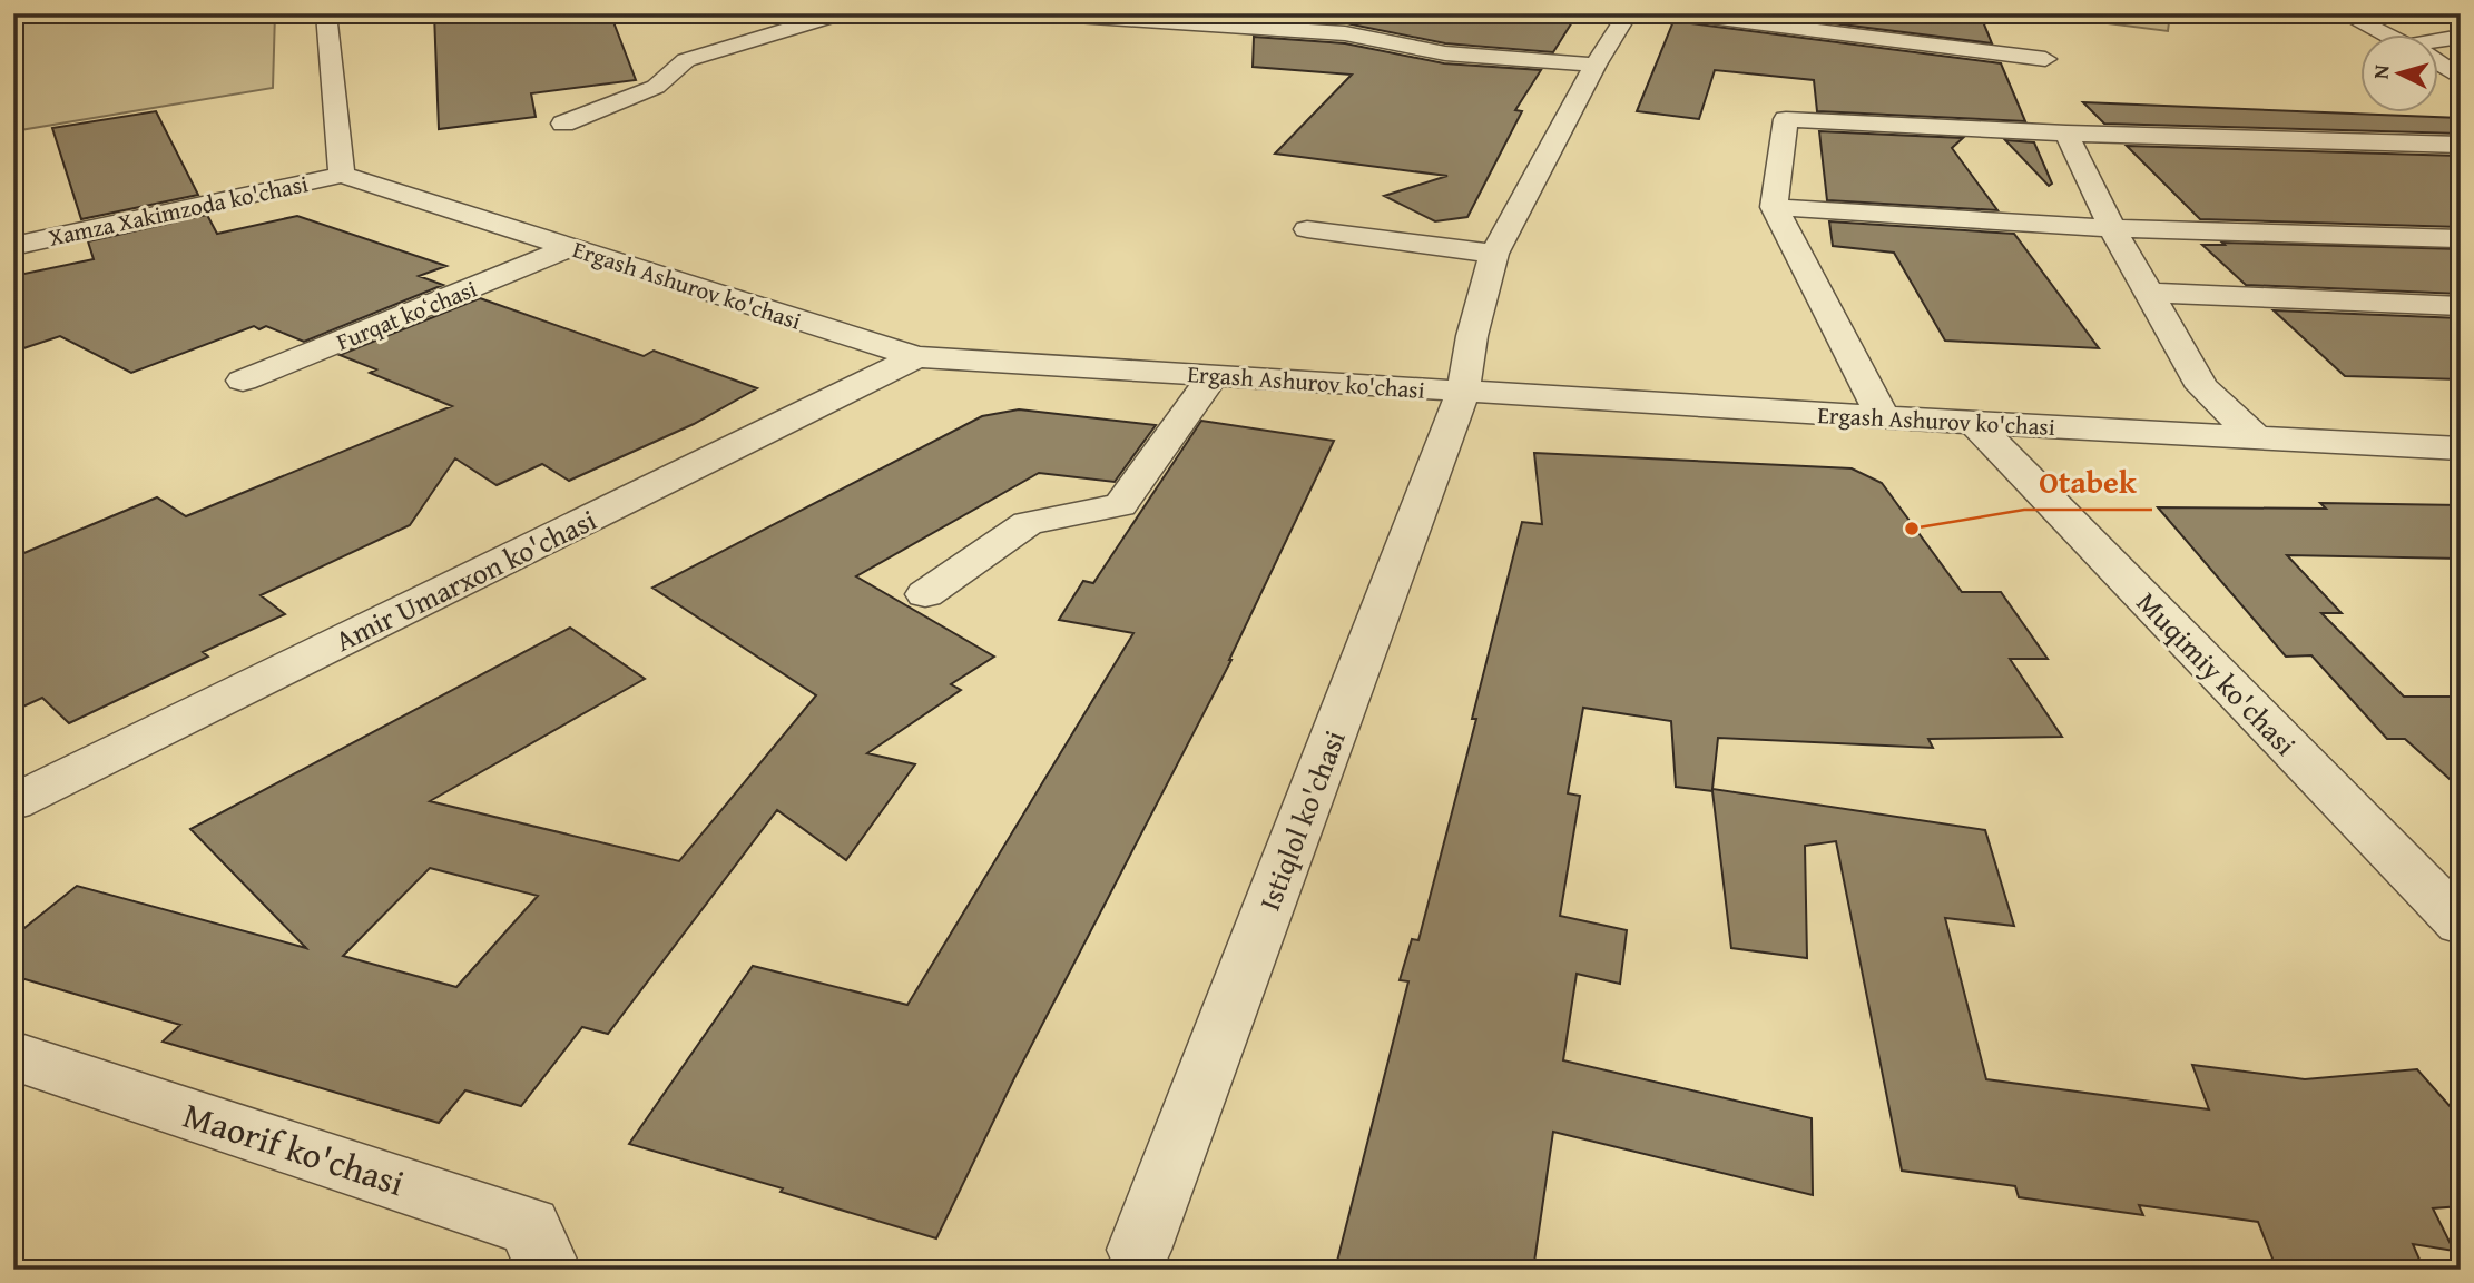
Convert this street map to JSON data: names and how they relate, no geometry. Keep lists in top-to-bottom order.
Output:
{
  "streets": {
    "street": [
      "Xamza Xakimzoda ko'chasi",
      "Ergash Ashurov ko'chasi",
      "Furqat koʻchasi",
      "Amir Umarxon ko'chasi",
      "Muqimiy ko'chasi",
      "Istiqlol ko'chasi",
      "Maorif ko'chasi"
    ]
  },
  "crossings": [
    ["Xamza Xakimzoda ko'chasi", "Ergash Ashurov ko'chasi"],
    ["Ergash Ashurov ko'chasi", "Furqat koʻchasi"],
    ["Ergash Ashurov ko'chasi", "Amir Umarxon ko'chasi"],
    ["Ergash Ashurov ko'chasi", "Muqimiy ko'chasi"],
    ["Ergash Ashurov ko'chasi", "Istiqlol ko'chasi"]
  ],
  "places": ["Otabek"],
  "north": "left"
}
